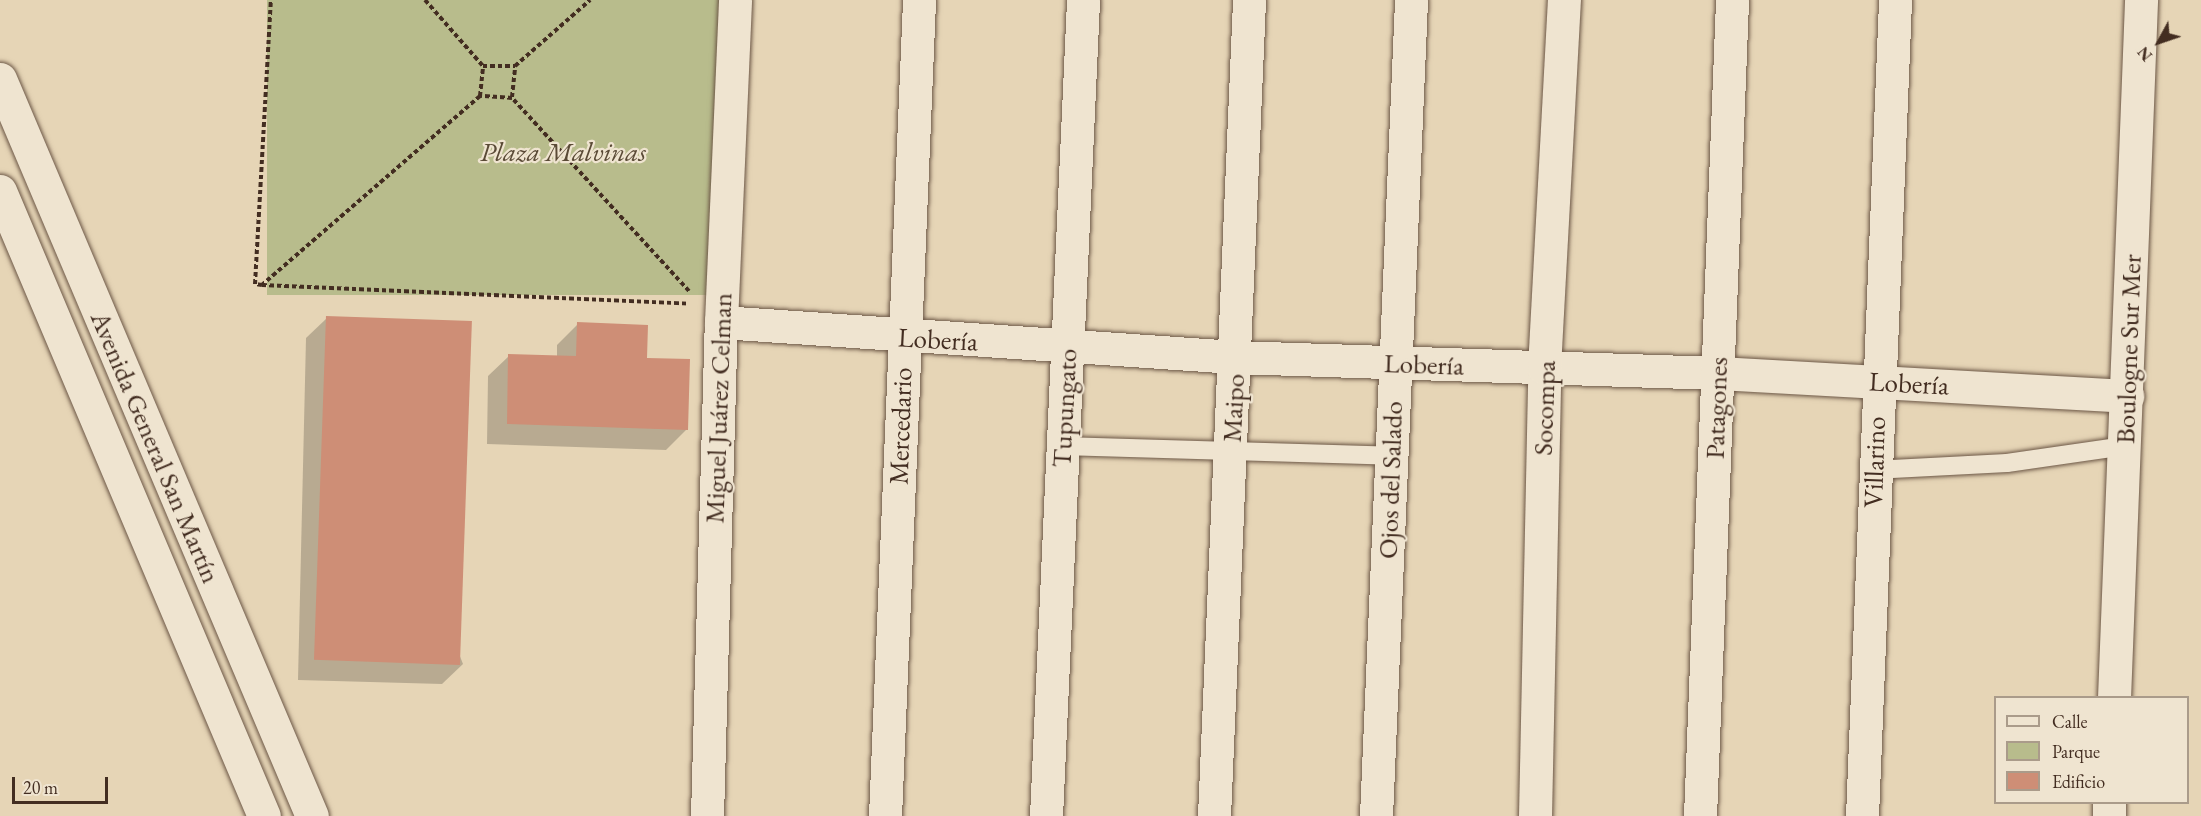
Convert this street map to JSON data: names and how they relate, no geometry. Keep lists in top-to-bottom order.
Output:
{
  "streets": {
    "street": [
      "Lobería",
      "Boulogne Sur Mer",
      "Miguel Juárez Celman",
      "Tupungato",
      "Maipo",
      "Socompa",
      "Patagones",
      "Mercedario",
      "Avenida General San Martín",
      "Villarino",
      "Ojos del Salado"
    ]
  },
  "crossings": [
    ["Lobería", "Boulogne Sur Mer"],
    ["Lobería", "Miguel Juárez Celman"],
    ["Lobería", "Tupungato"],
    ["Lobería", "Maipo"],
    ["Lobería", "Socompa"],
    ["Lobería", "Patagones"],
    ["Lobería", "Mercedario"],
    ["Lobería", "Villarino"],
    ["Lobería", "Ojos del Salado"]
  ],
  "parks": ["Plaza Malvinas"],
  "legend": ["Calle", "Parque", "Edificio"],
  "scale_bar": "20 m",
  "north": "bottom left"
}
